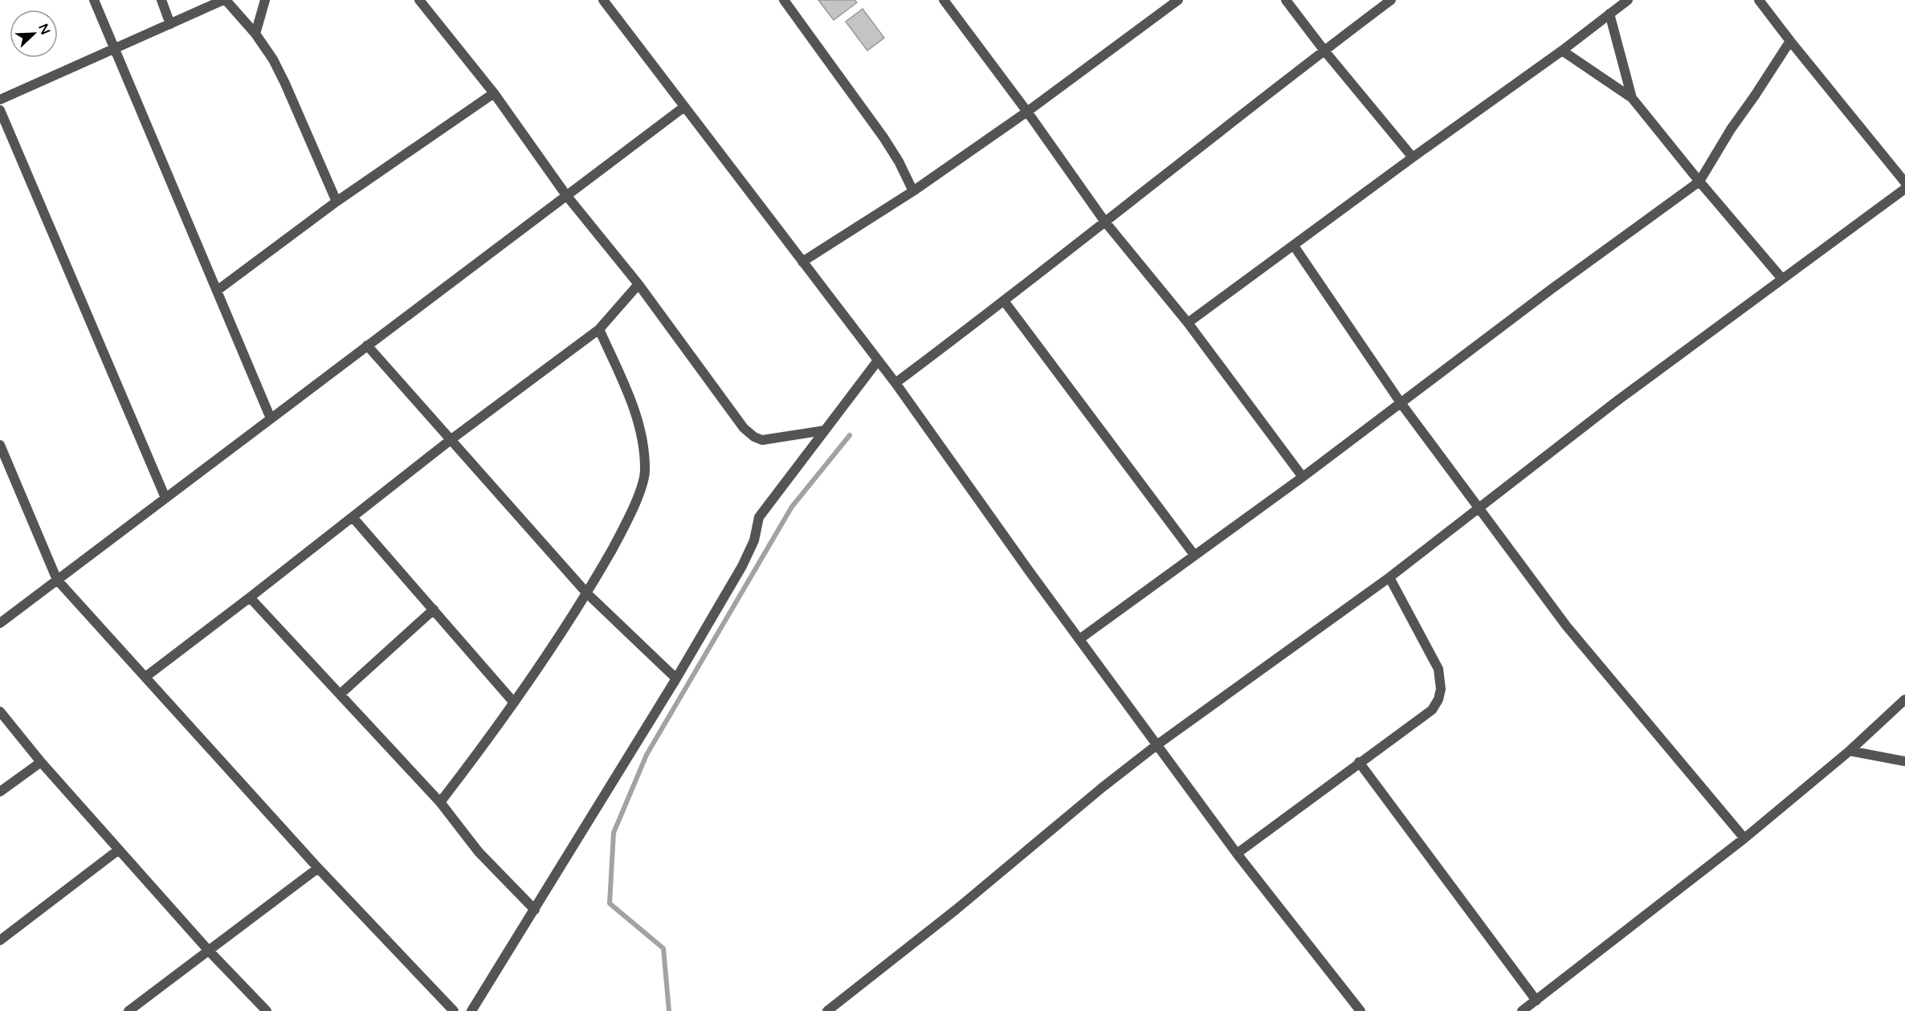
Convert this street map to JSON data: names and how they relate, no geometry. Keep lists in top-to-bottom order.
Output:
{
  "north": "top right"
}
